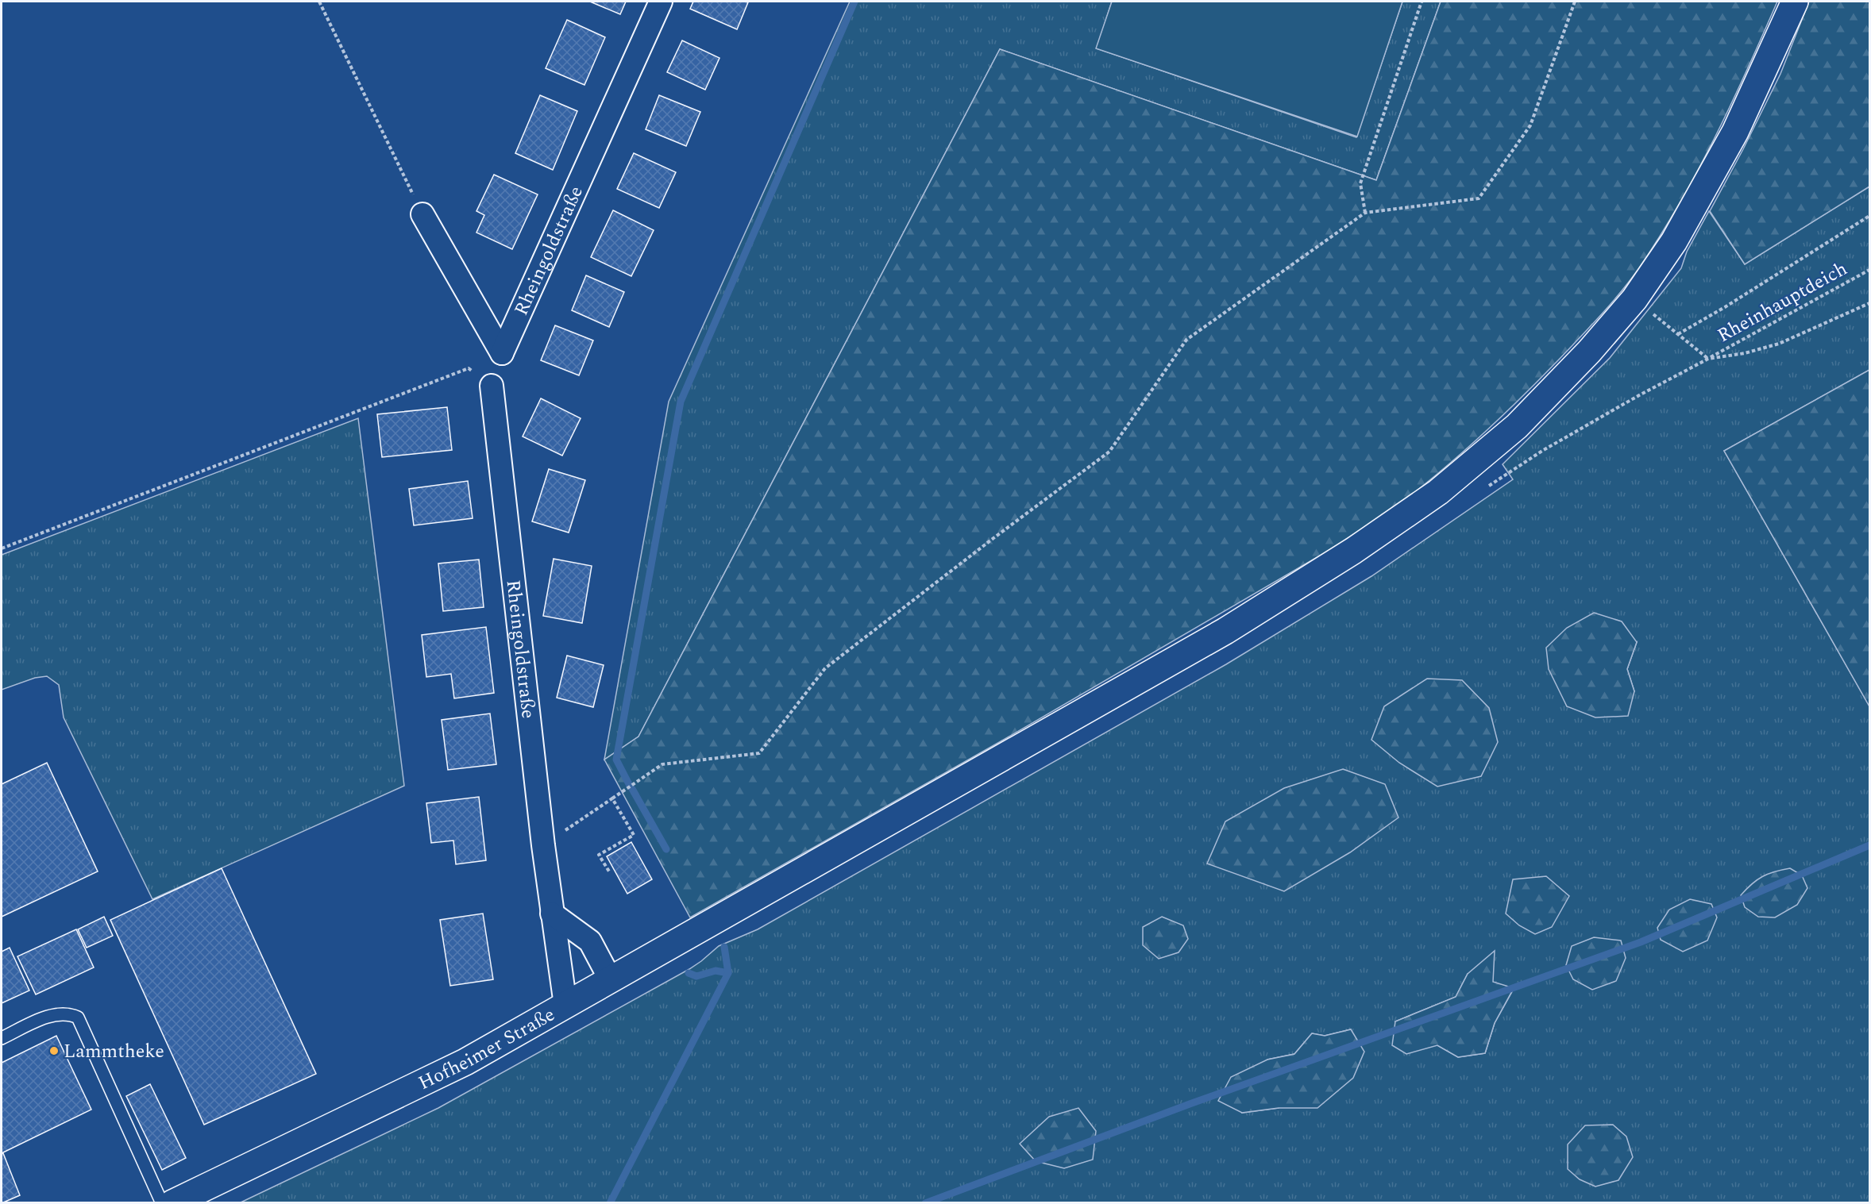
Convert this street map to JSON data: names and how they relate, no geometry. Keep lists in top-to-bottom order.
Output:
{
  "streets": {
    "main road": ["Hofheimer Straße"],
    "street": ["Rheingoldstraße"],
    "path": ["Rheinhauptdeich"]
  },
  "crossings": [
    ["Rheingoldstraße", "Hofheimer Straße"]
  ],
  "places": ["Lammtheke"]
}
